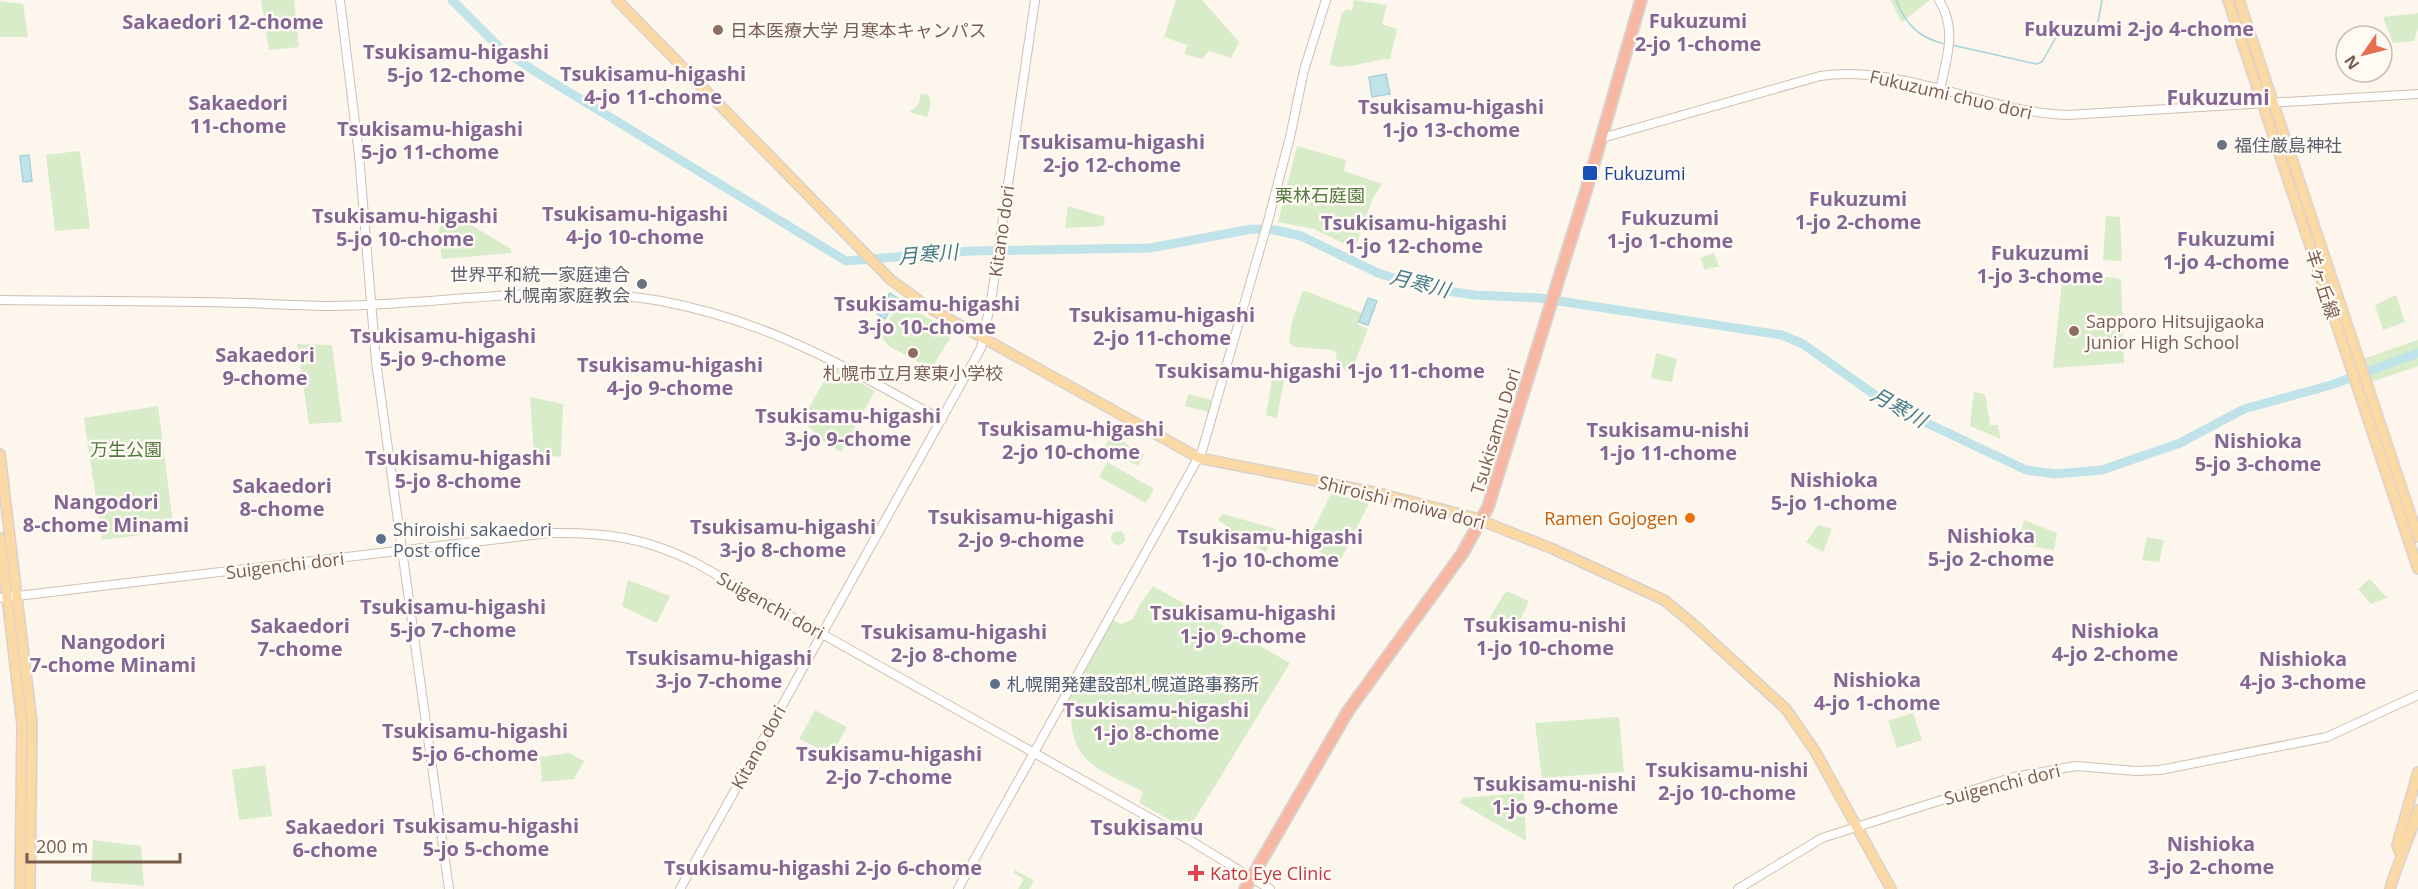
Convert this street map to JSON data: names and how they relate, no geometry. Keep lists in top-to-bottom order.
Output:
{
  "streets": {
    "highway": ["Tsukisamu Dori"],
    "main road": ["羊ヶ丘線", "Shiroishi moiwa dori"],
    "street": ["Fukuzumi chuo dori", "Kitano dori", "Suigenchi dori"]
  },
  "crossings": [
    ["Fukuzumi chuo dori", "羊ヶ丘線"],
    ["Fukuzumi chuo dori", "Tsukisamu Dori"],
    ["Kitano dori", "Shiroishi moiwa dori"],
    ["Kitano dori", "Suigenchi dori"],
    ["Tsukisamu Dori", "Shiroishi moiwa dori"],
    ["Tsukisamu Dori", "Suigenchi dori"],
    ["Shiroishi moiwa dori", "Suigenchi dori"]
  ],
  "districts": [
    "Fukuzumi 2-jo 1-chome",
    "Sakaedori 12-chome",
    "Fukuzumi 2-jo 4-chome",
    "Tsukisamu-higashi 5-jo 12-chome",
    "Tsukisamu-higashi 4-jo 11-chome",
    "Fukuzumi",
    "Sakaedori 11-chome",
    "Tsukisamu-higashi 1-jo 13-chome",
    "Tsukisamu-higashi 5-jo 11-chome",
    "Tsukisamu-higashi 2-jo 12-chome",
    "Fukuzumi 1-jo 2-chome",
    "Tsukisamu-higashi 4-jo 10-chome",
    "Tsukisamu-higashi 5-jo 10-chome",
    "Fukuzumi 1-jo 1-chome",
    "Tsukisamu-higashi 1-jo 12-chome",
    "Fukuzumi 1-jo 4-chome",
    "Fukuzumi 1-jo 3-chome",
    "Tsukisamu-higashi 3-jo 10-chome",
    "Tsukisamu-higashi 2-jo 11-chome",
    "Tsukisamu-higashi 5-jo 9-chome",
    "Sakaedori 9-chome",
    "Tsukisamu-higashi 4-jo 9-chome",
    "Tsukisamu-higashi 1-jo 11-chome",
    "Tsukisamu-higashi 3-jo 9-chome",
    "Tsukisamu-higashi 2-jo 10-chome",
    "Tsukisamu-nishi 1-jo 11-chome",
    "Nishioka 5-jo 3-chome",
    "Tsukisamu-higashi 5-jo 8-chome",
    "Nishioka 5-jo 1-chome",
    "Sakaedori 8-chome",
    "Nangodori 8-chome Minami",
    "Tsukisamu-higashi 2-jo 9-chome",
    "Tsukisamu-higashi 3-jo 8-chome",
    "Nishioka 5-jo 2-chome",
    "Tsukisamu-higashi 1-jo 10-chome",
    "Tsukisamu-higashi 5-jo 7-chome",
    "Tsukisamu-higashi 1-jo 9-chome",
    "Tsukisamu-nishi 1-jo 10-chome",
    "Sakaedori 7-chome",
    "Nishioka 4-jo 2-chome",
    "Tsukisamu-higashi 2-jo 8-chome",
    "Nangodori 7-chome Minami",
    "Tsukisamu-higashi 3-jo 7-chome",
    "Nishioka 4-jo 3-chome",
    "Nishioka 4-jo 1-chome",
    "Tsukisamu-higashi 1-jo 8-chome",
    "Tsukisamu-higashi 5-jo 6-chome",
    "Tsukisamu-higashi 2-jo 7-chome",
    "Tsukisamu-nishi 2-jo 10-chome",
    "Tsukisamu-nishi 1-jo 9-chome",
    "Tsukisamu-higashi 5-jo 5-chome",
    "Sakaedori 6-chome",
    "Tsukisamu",
    "Nishioka 3-jo 2-chome",
    "Tsukisamu-higashi 2-jo 6-chome"
  ],
  "water": ["月寒川"],
  "parks": ["栗林石庭園", "万生公園"],
  "places": {
    "other": [
      "日本医療大学 月寒本キャンパス",
      "福住厳島神社",
      "世界平和統一家庭連合 札幌南家庭教会",
      "Sapporo Hitsujigaoka Junior High School",
      "札幌市立月寒東小学校",
      "Ramen Gojogen",
      "Shiroishi sakaedori Post office",
      "札幌開発建設部札幌道路事務所"
    ],
    "transit": ["Fukuzumi"],
    "health": ["Kato Eye Clinic"]
  },
  "scale_bar": "200 m",
  "north": "bottom left"
}
